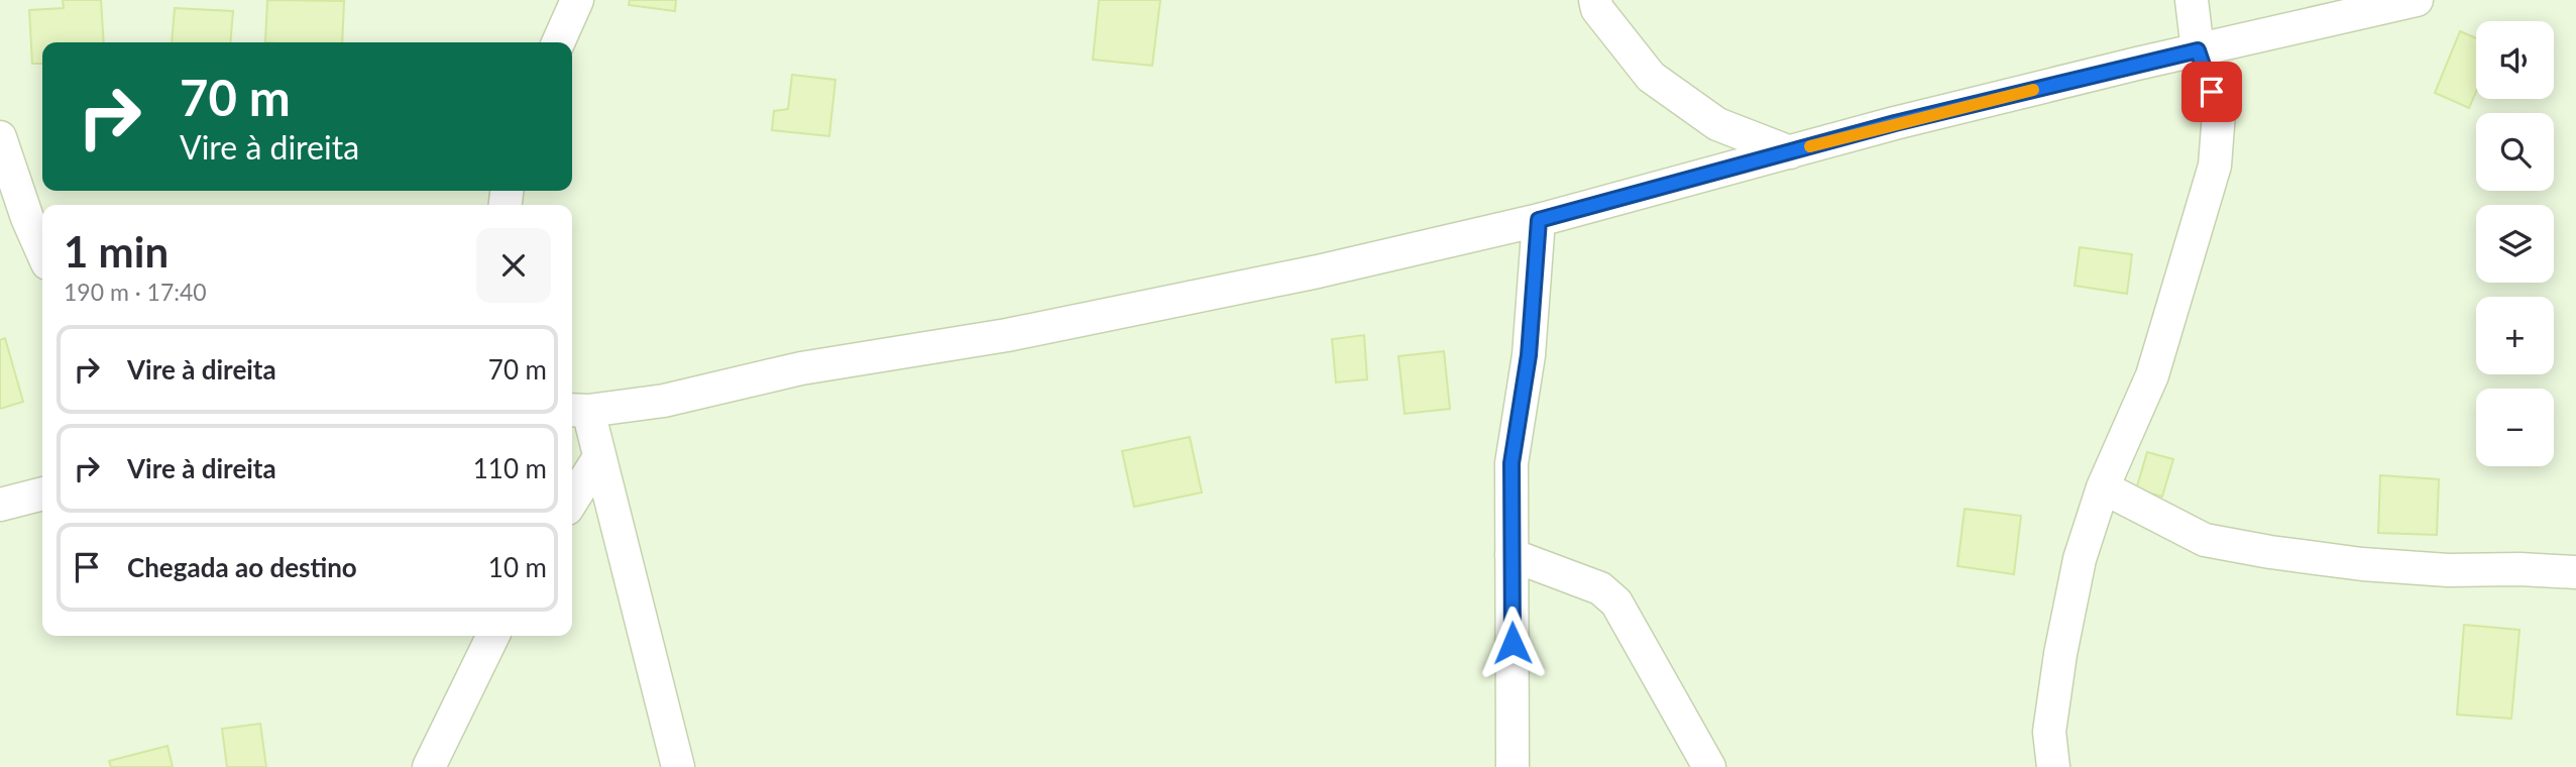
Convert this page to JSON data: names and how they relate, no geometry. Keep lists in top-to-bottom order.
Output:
{
  "page": {
    "map_buttons": ["+", "−"],
    "turn": ["70 m", "Vire à direita"],
    "heading": ["1 min", "190 m · 17:40"],
    "list": [
      {
        "name": "Vire à direita",
        "value": "70 m"
      },
      {
        "name": "Vire à direita",
        "value": "110 m"
      },
      {
        "name": "Chegada ao destino",
        "value": "10 m"
      }
    ]
  }
}
